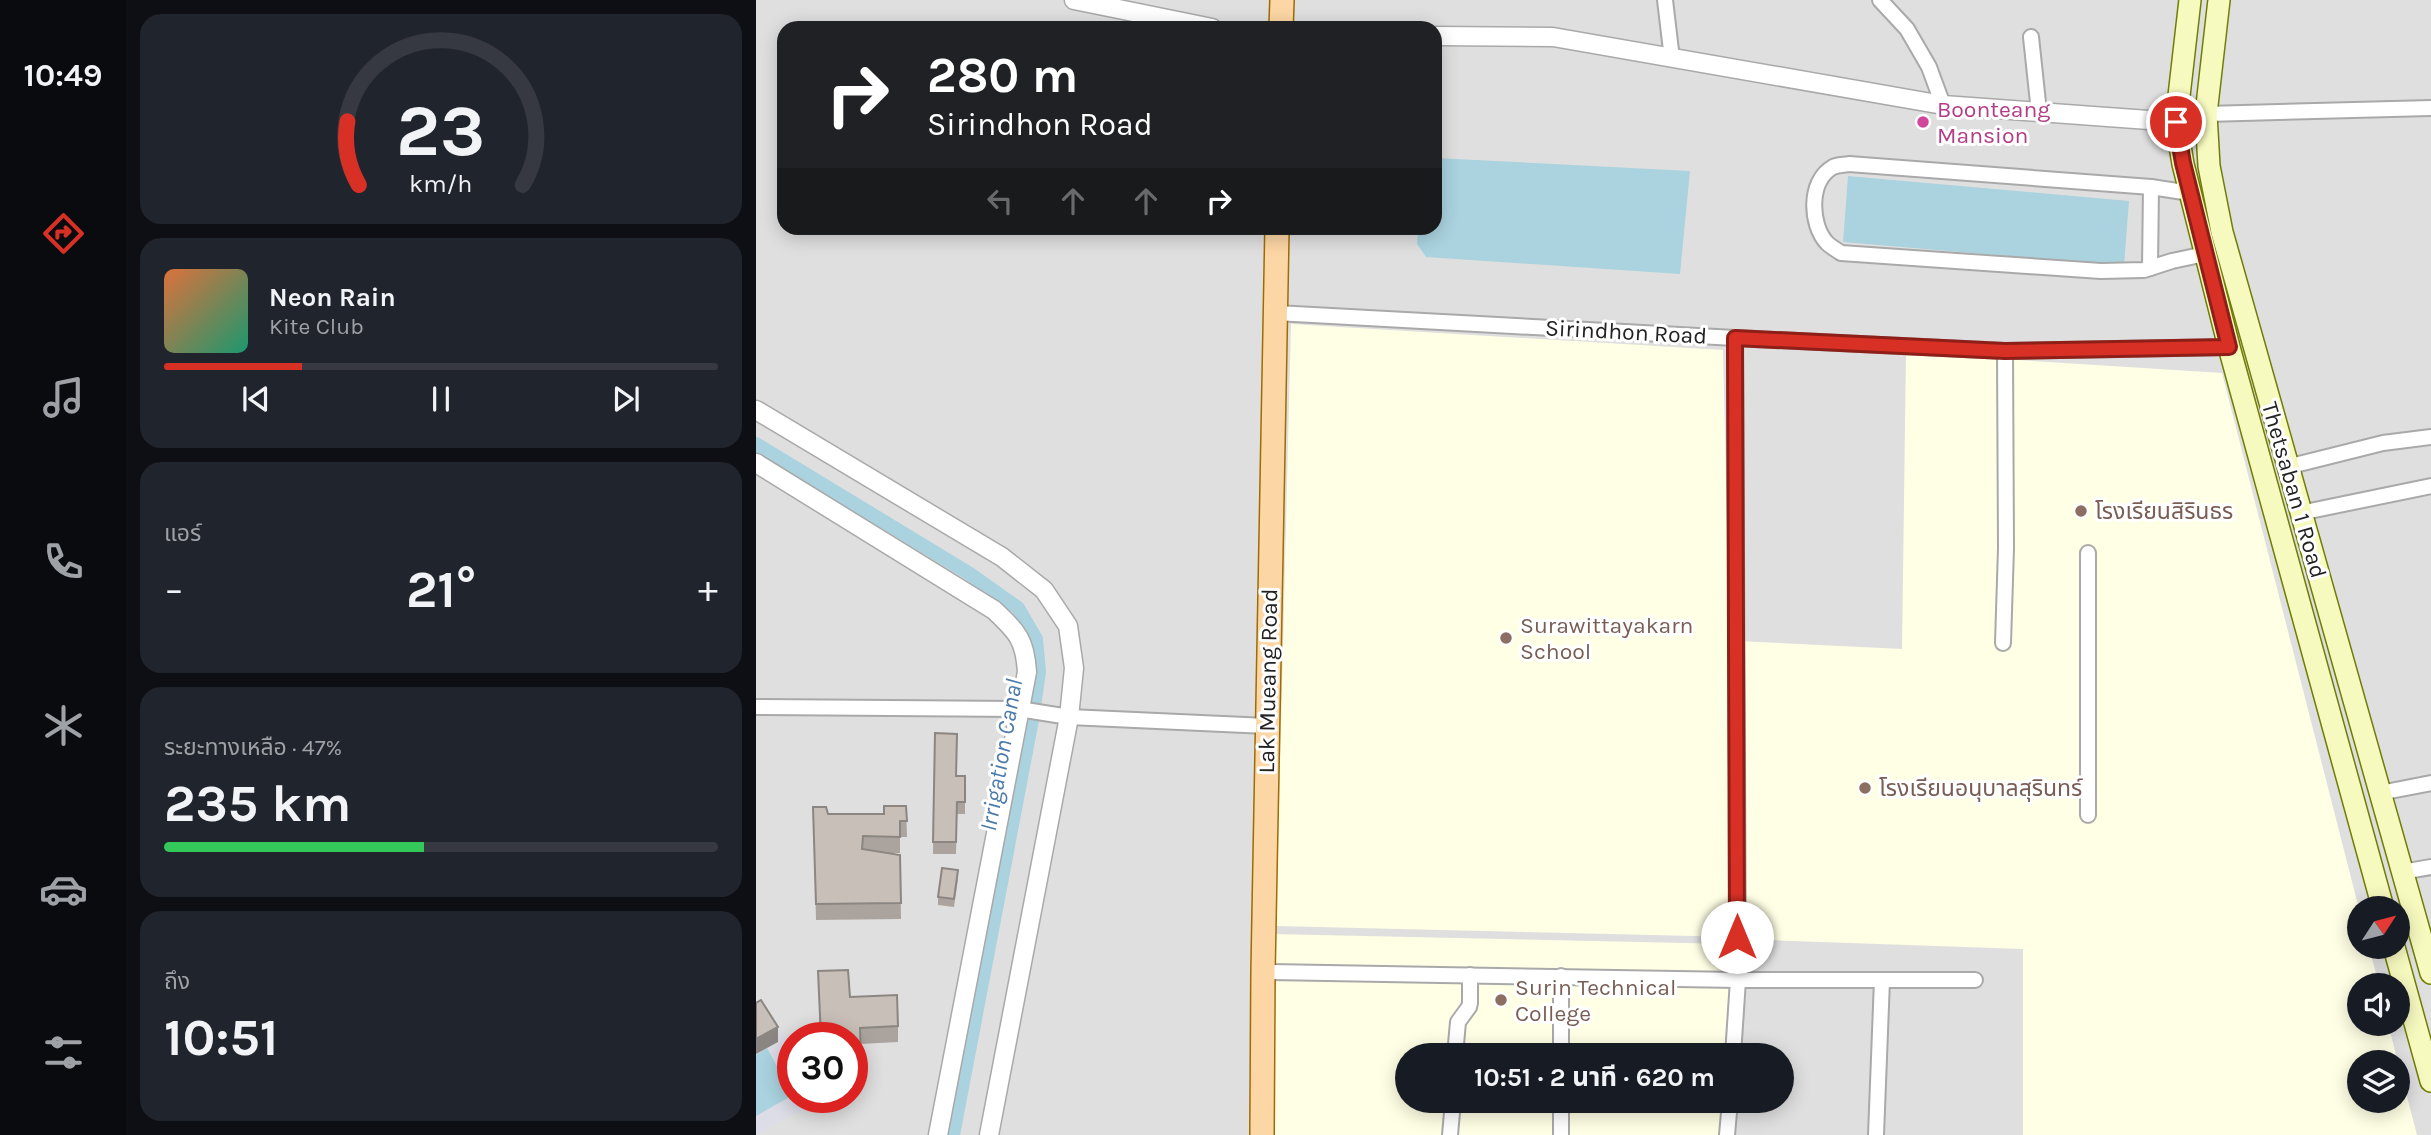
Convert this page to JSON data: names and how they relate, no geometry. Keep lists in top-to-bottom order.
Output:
{
  "streets": {
    "main road": ["Thetsaban 1 Road", "Lak Mueang Road"],
    "street": ["Sirindhon Road"]
  },
  "crossings": [
    ["Sirindhon Road", "Thetsaban 1 Road"],
    ["Sirindhon Road", "Lak Mueang Road"]
  ],
  "water": ["Irrigation Canal"],
  "places": [
    "Boonteang Mansion",
    "โรงเรียนสิรินธร",
    "Surawittayakarn School",
    "โรงเรียนอนุบาลสุรินทร์",
    "Surin Technical College"
  ],
  "north": "top right",
  "page": {
    "tabs": "10:49",
    "turn": ["280 m", "Sirindhon Road"],
    "song": ["Neon Rain", "Kite Club"],
    "tile": [
      "แอร์",
      ["ระยะทางเหลือ · 47%", "235 km"],
      ["ถึง", "10:51"]
    ],
    "heat": ["−", "21°", "+"],
    "limit": "30",
    "trip": "10:51 · 2 นาที · 620 m",
    "gauge": ["23", "km/h"]
  }
}
